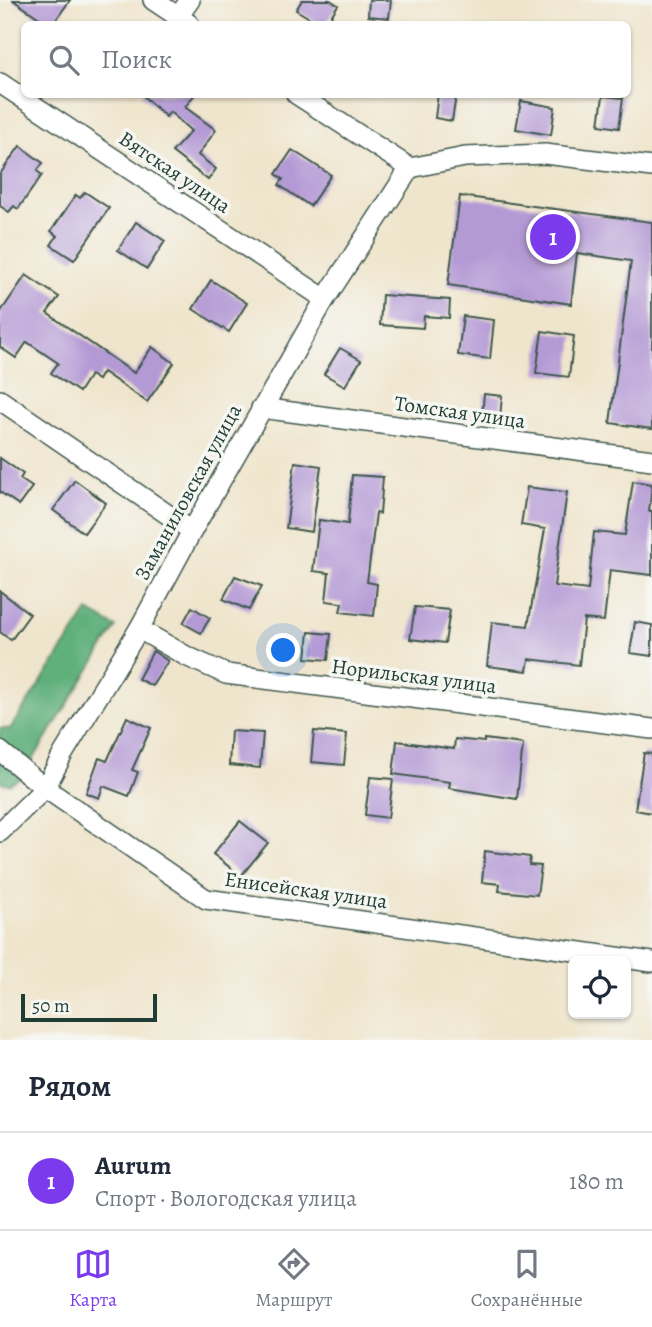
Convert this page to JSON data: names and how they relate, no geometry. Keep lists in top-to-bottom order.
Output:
{
  "streets": {
    "street": [
      "Вятская улица",
      "Томская улица",
      "Заманиловская улица",
      "Норильская улица",
      "Енисейская улица"
    ]
  },
  "crossings": [
    ["Вятская улица", "Заманиловская улица"],
    ["Томская улица", "Заманиловская улица"],
    ["Заманиловская улица", "Норильская улица"],
    ["Заманиловская улица", "Енисейская улица"]
  ],
  "scale_bar": "50 m",
  "page": {
    "search": "Поиск",
    "pins": "1",
    "scale": "50 m",
    "heading": "Рядом",
    "list": [
      {
        "mark": "1",
        "name": "Aurum",
        "note": "Спорт · Вологодская улица",
        "value": "180 m"
      }
    ],
    "nav": ["Карта", "Маршрут", "Сохранённые"]
  }
}
